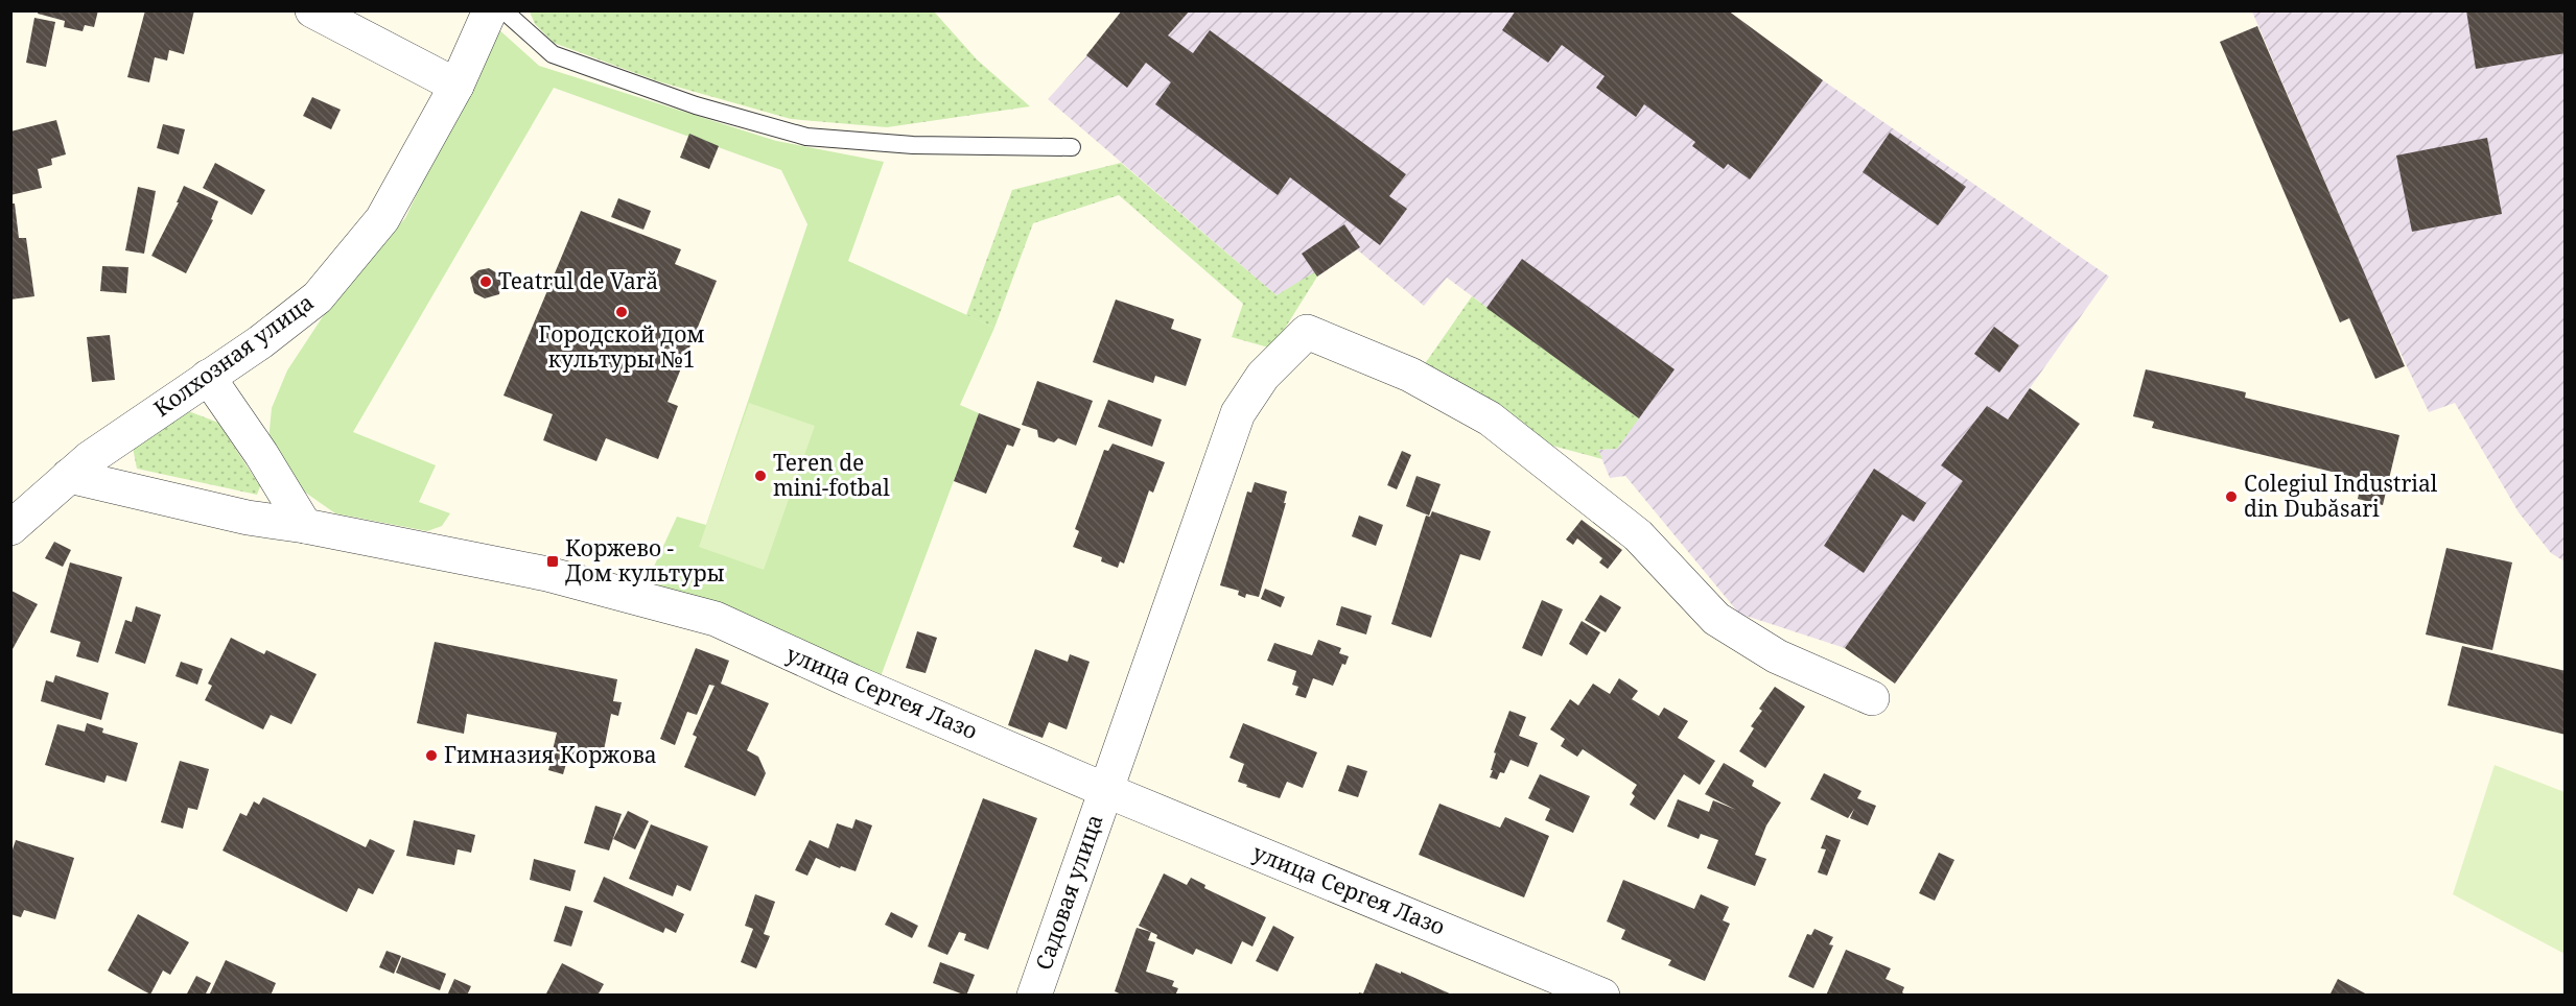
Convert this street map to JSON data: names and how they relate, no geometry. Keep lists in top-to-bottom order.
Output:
{
  "streets": {
    "street": ["Колхозная улица", "улица Сергея Лазо", "Садовая улица"]
  },
  "crossings": [
    ["Колхозная улица", "улица Сергея Лазо"],
    ["улица Сергея Лазо", "Садовая улица"]
  ],
  "places": {
    "other": [
      "Teatrul de Vară",
      "Городской дом культуры №1",
      "Teren de mini-fotbal",
      "Colegiul Industrial din Dubăsari",
      "Гимназия Коржова"
    ],
    "transit": ["Коржево - Дом культуры"]
  }
}
